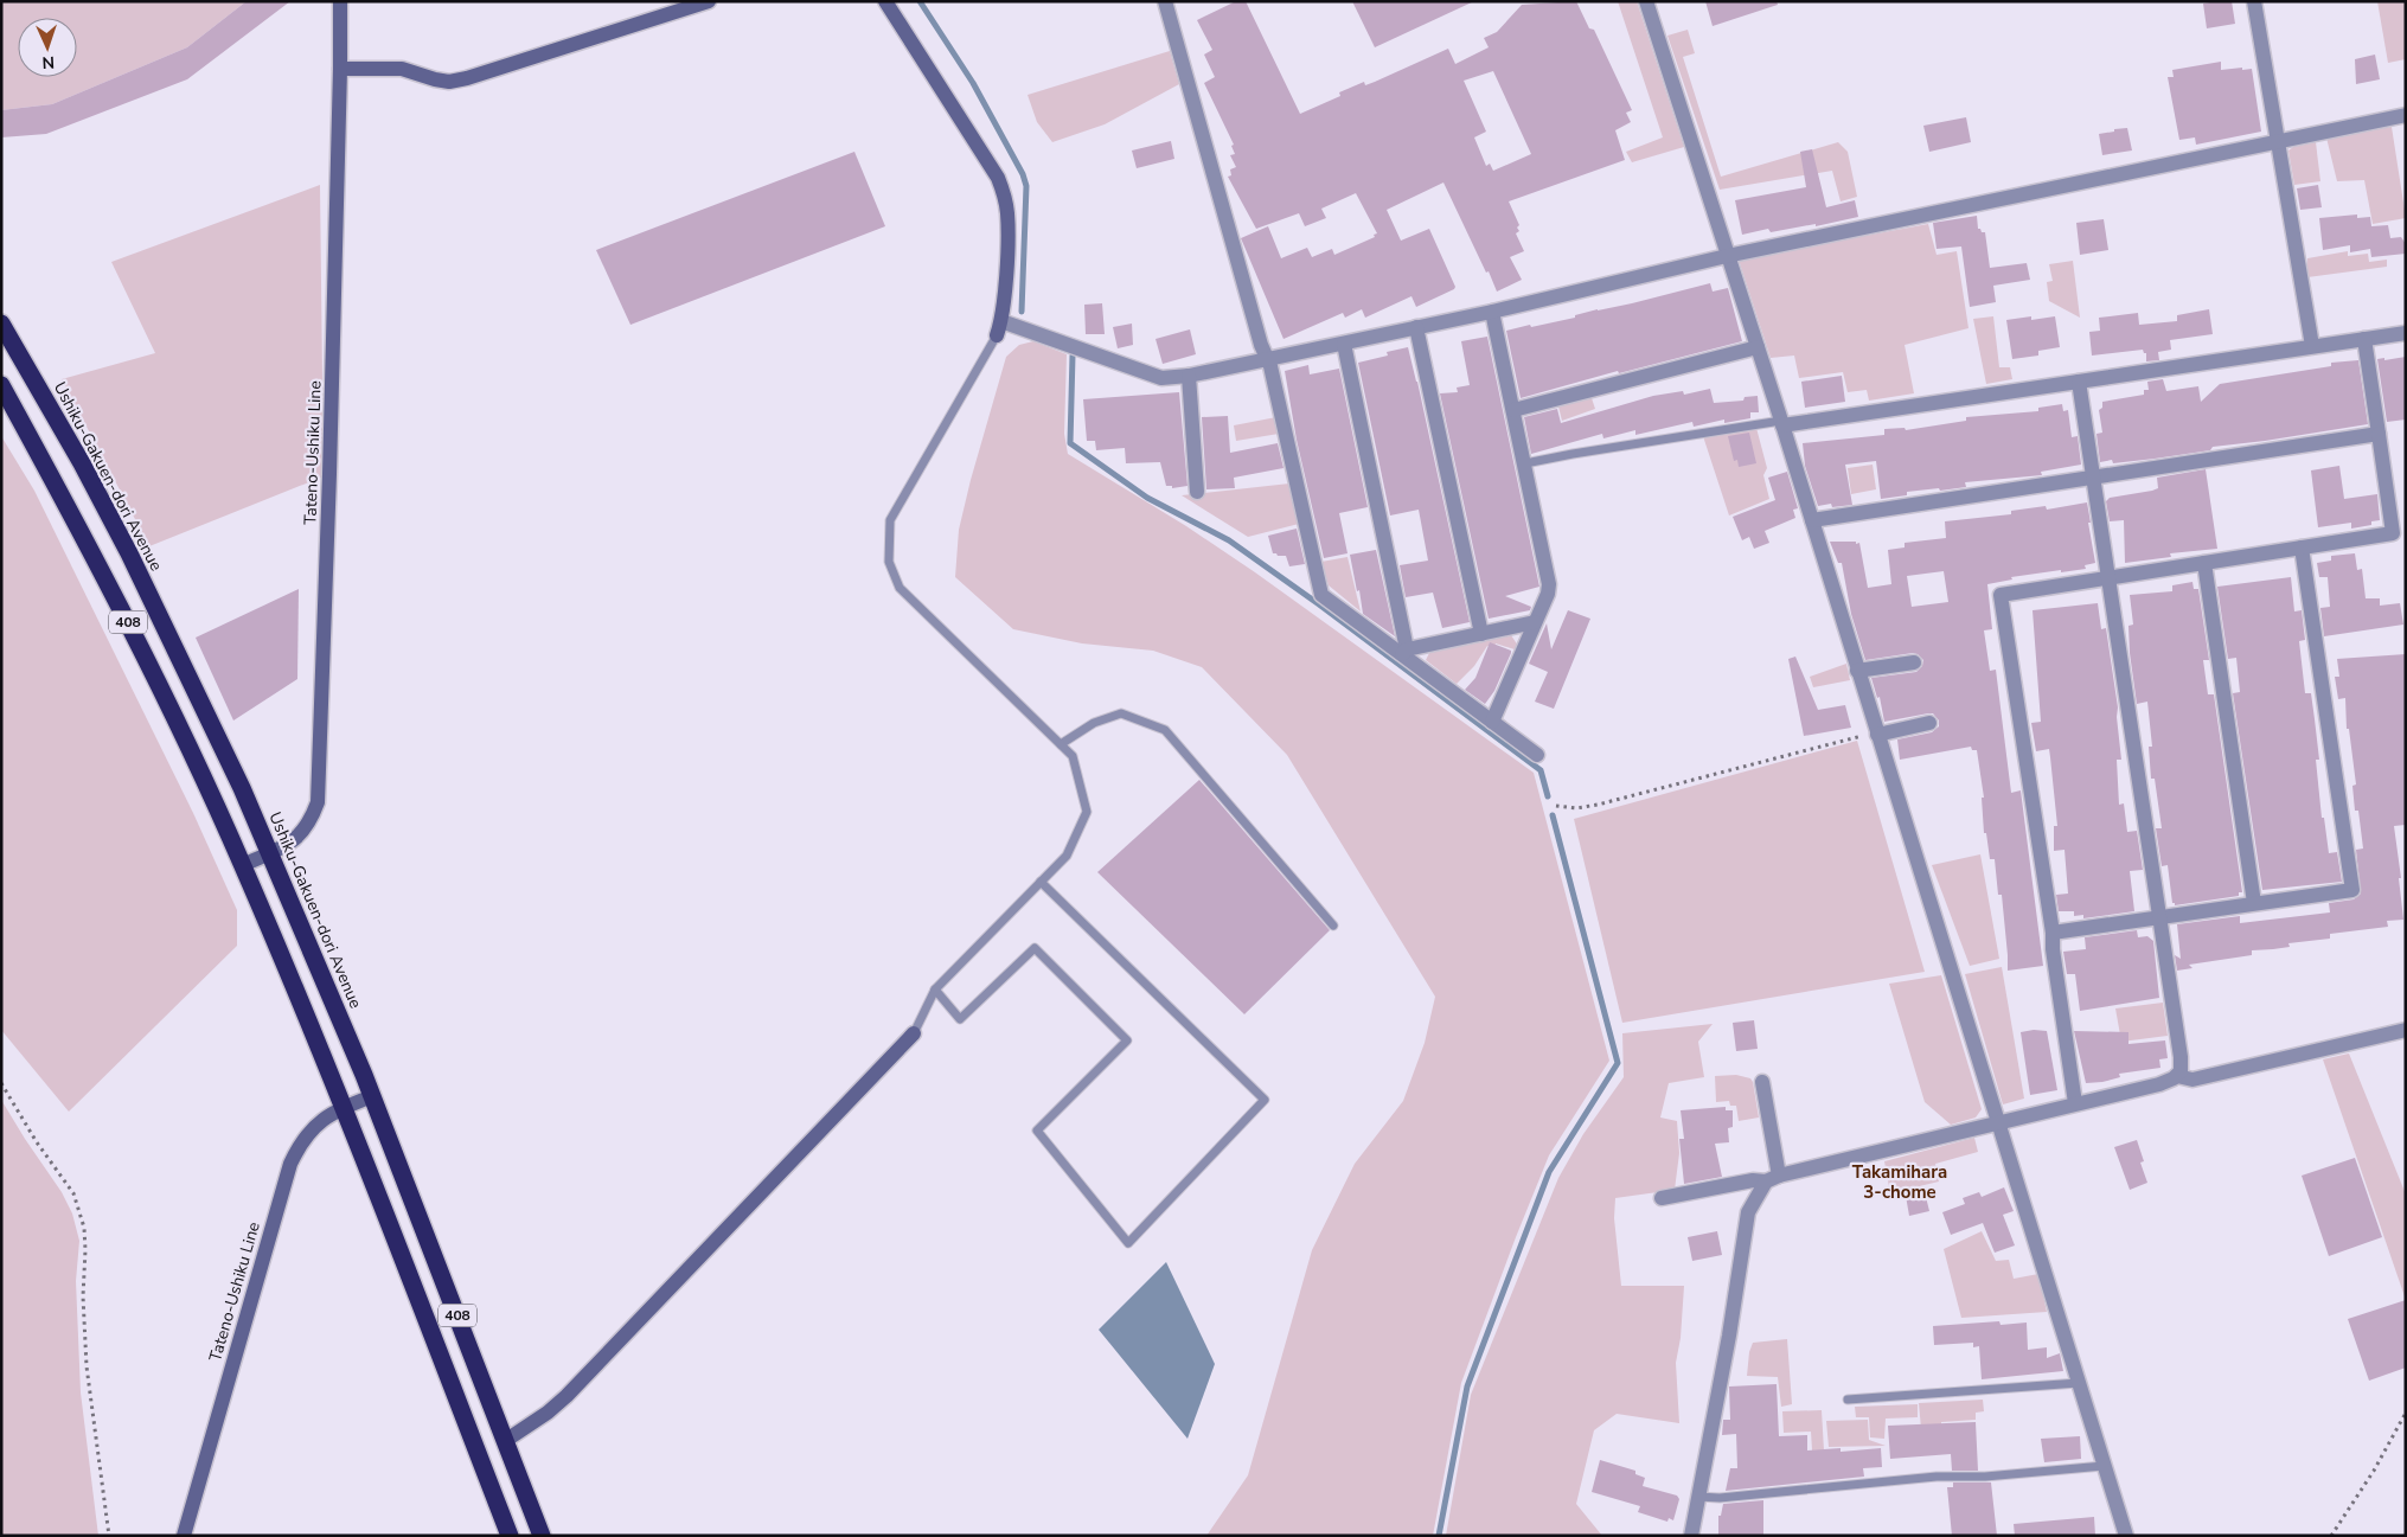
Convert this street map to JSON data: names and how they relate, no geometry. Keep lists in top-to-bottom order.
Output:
{
  "streets": {
    "highway": ["Ushiku-Gakuen-dori Avenue", "408"],
    "main road": ["Tateno-Ushiku Line"]
  },
  "crossings": [
    ["Tateno-Ushiku Line", "Ushiku-Gakuen-dori Avenue"],
    ["Tateno-Ushiku Line", "408"]
  ],
  "districts": ["Takamihara 3-chome"],
  "north": "bottom"
}
